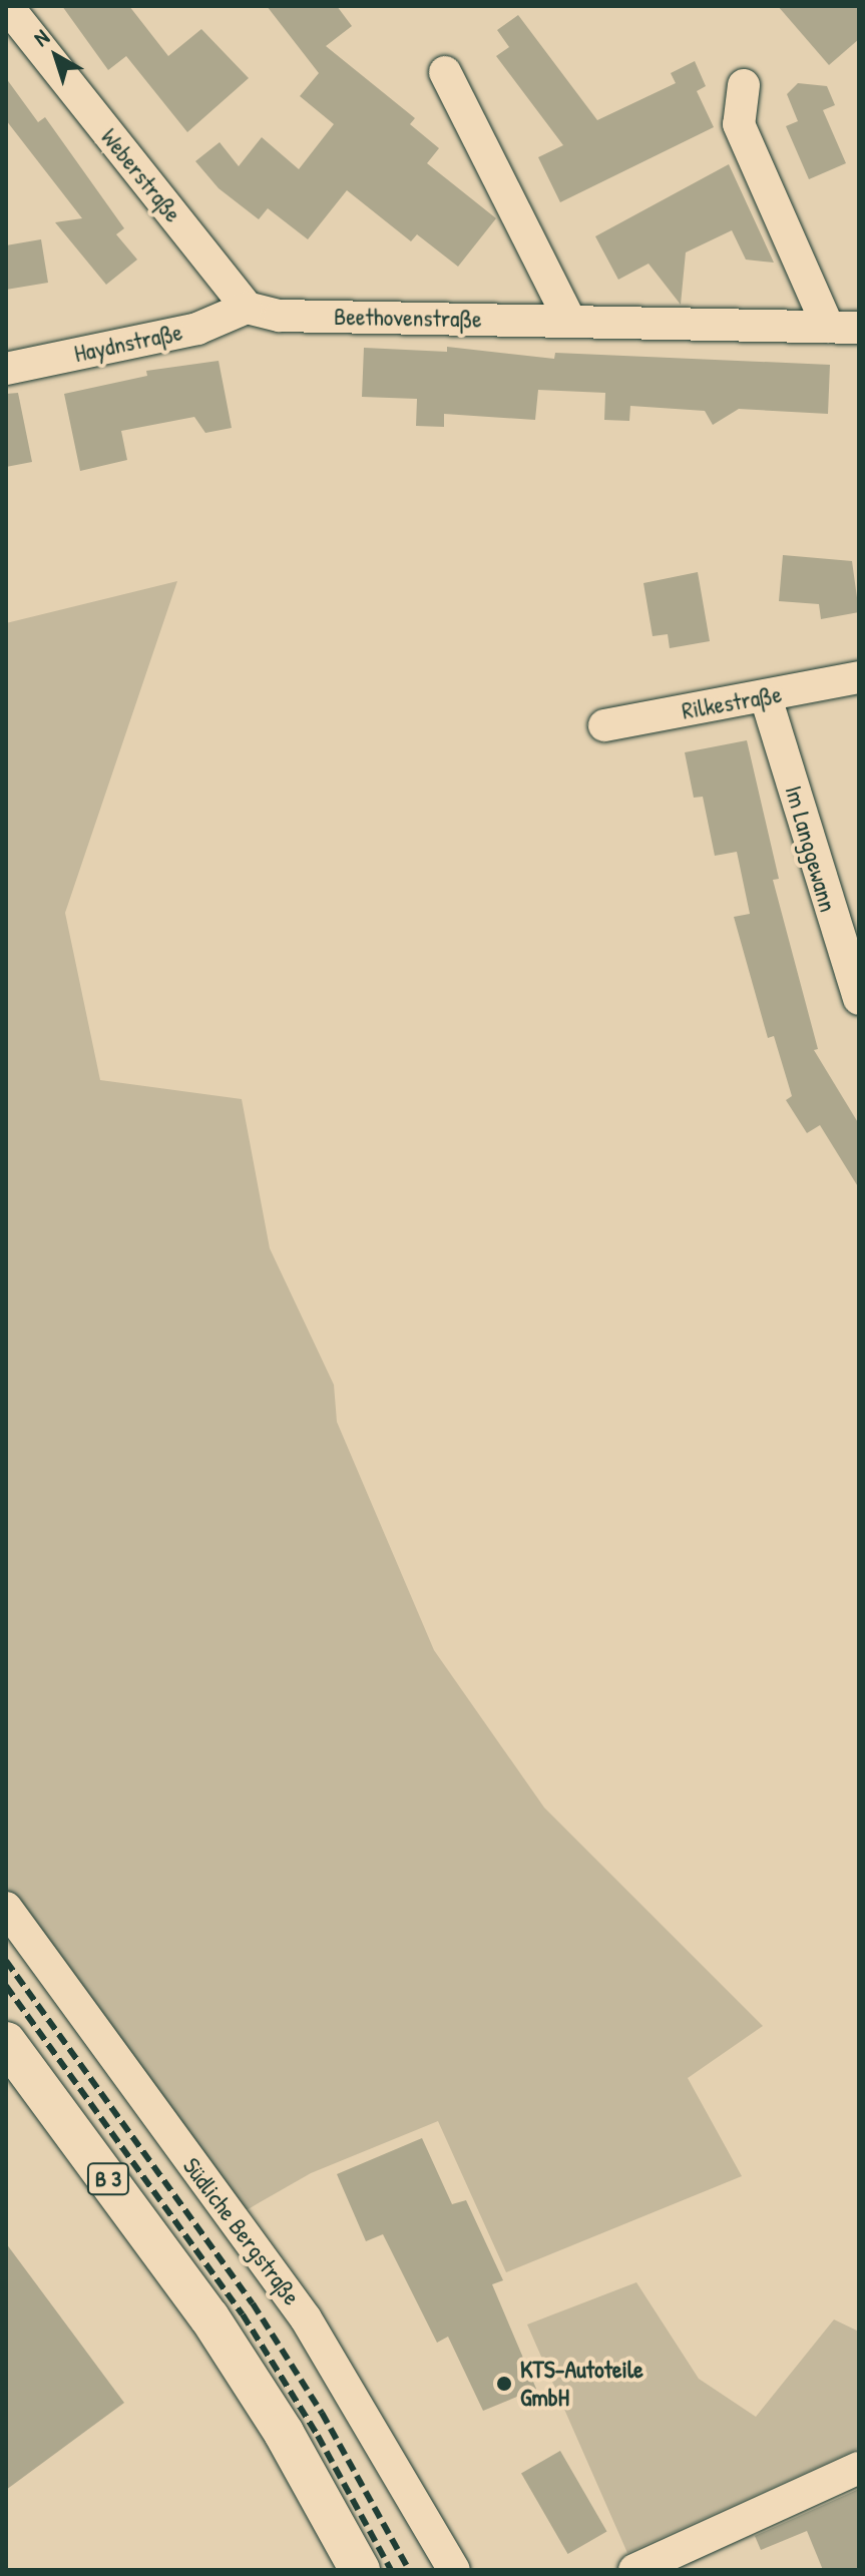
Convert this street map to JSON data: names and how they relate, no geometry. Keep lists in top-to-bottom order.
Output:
{
  "streets": {
    "main road": ["B 3"],
    "street": [
      "Weberstraße",
      "Beethovenstraße",
      "Haydnstraße",
      "Rilkestraße",
      "Im Langgewann",
      "Südliche Bergstraße"
    ]
  },
  "crossings": [
    ["Weberstraße", "Beethovenstraße"],
    ["Weberstraße", "Haydnstraße"],
    ["Beethovenstraße", "Haydnstraße"],
    ["Rilkestraße", "Im Langgewann"]
  ],
  "places": ["KTS-Autoteile GmbH"],
  "north": "top left"
}
